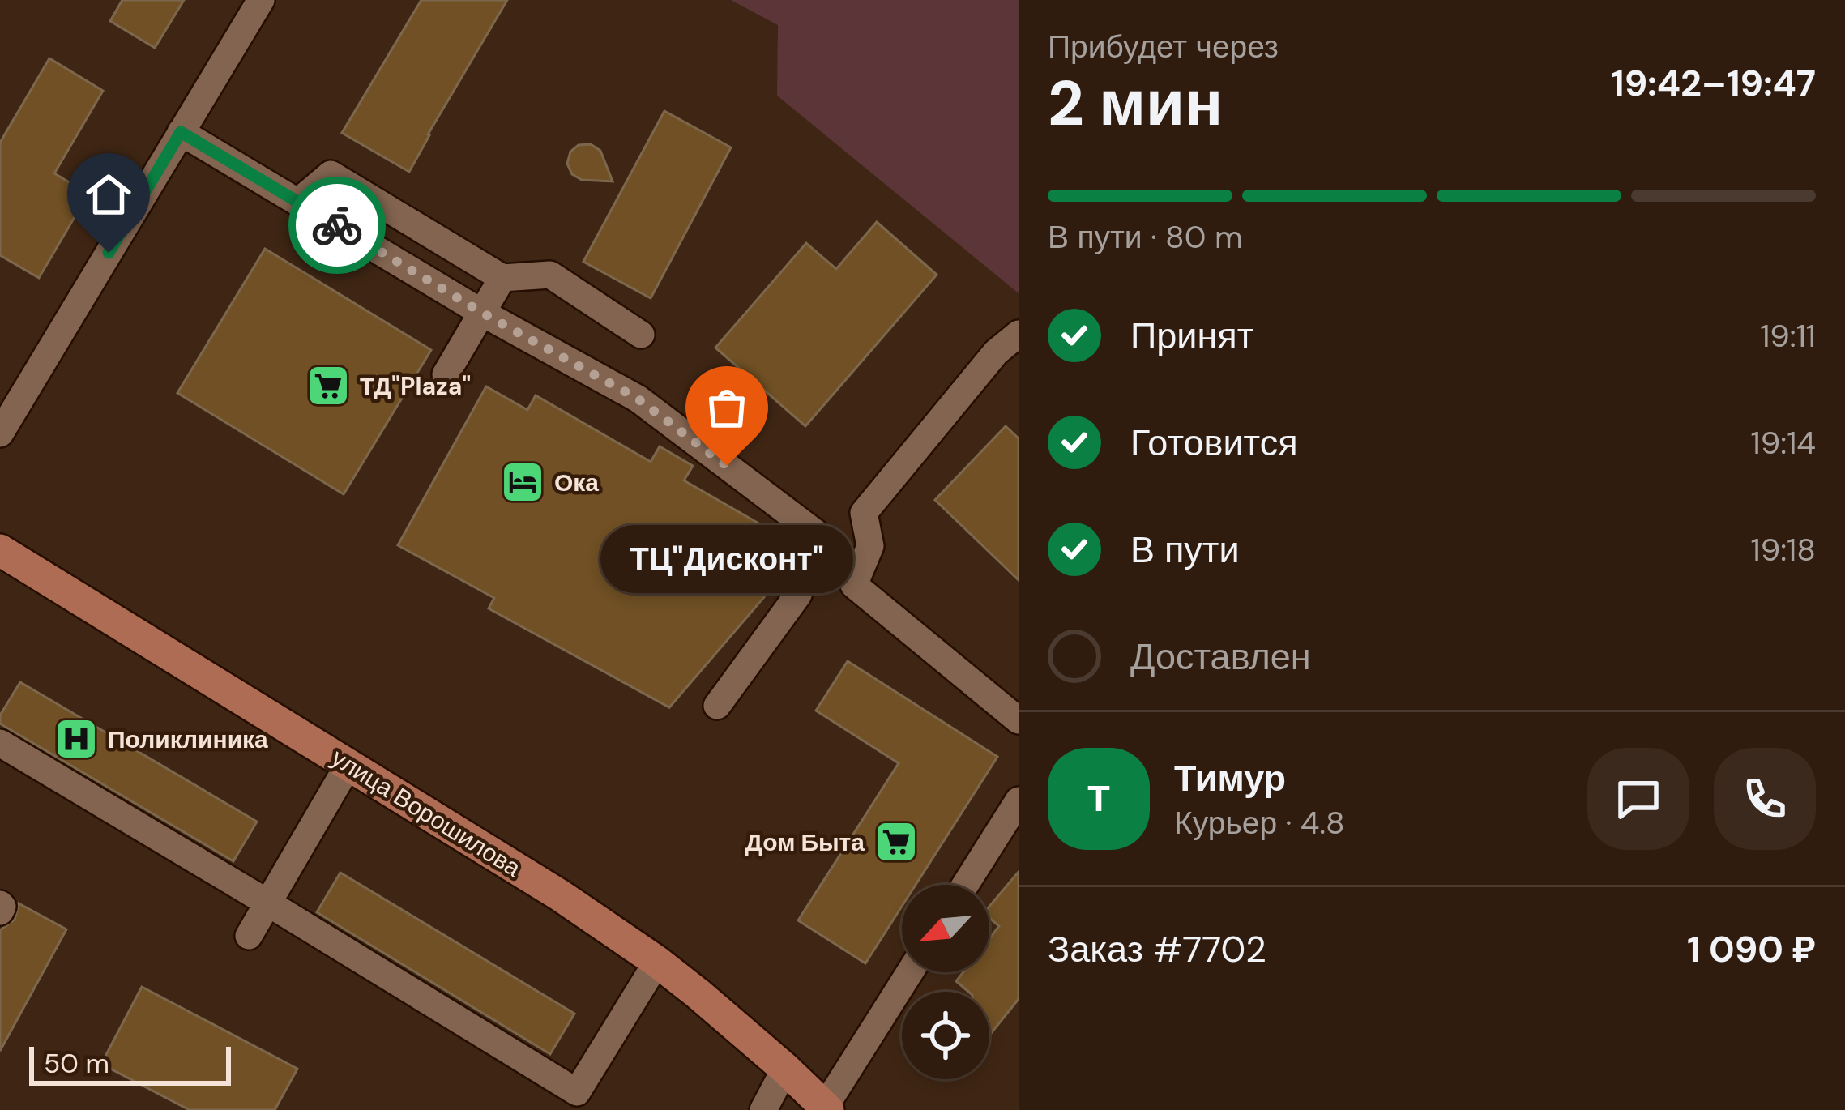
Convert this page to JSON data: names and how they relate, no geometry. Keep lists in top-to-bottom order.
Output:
{
  "streets": {
    "main road": ["улица Ворошилова"]
  },
  "places": {
    "supermarket": ["ТД\"Plaza\"", "Дом Быта"],
    "other": ["ТЦ\"Дисконт\""],
    "hotel": ["Ока"],
    "hospital": ["Поликлиника"]
  },
  "scale_bar": "50 m",
  "north": "bottom left",
  "page": {
    "heading": ["2 мин", "Прибудет через", "19:42–19:47"],
    "panel": [
      "Тимур",
      "Курьер · 4.8",
      "Заказ #7702",
      "1 090 ₽"
    ],
    "bar": "В пути · 80 m",
    "list": [
      ["Принят", "19:11"],
      ["Готовится", "19:14"],
      ["В пути", "19:18"],
      "Доставлен"
    ],
    "bubble": "ТЦ\"Дисконт\"",
    "round": "Т",
    "scale": "50 m"
  }
}
